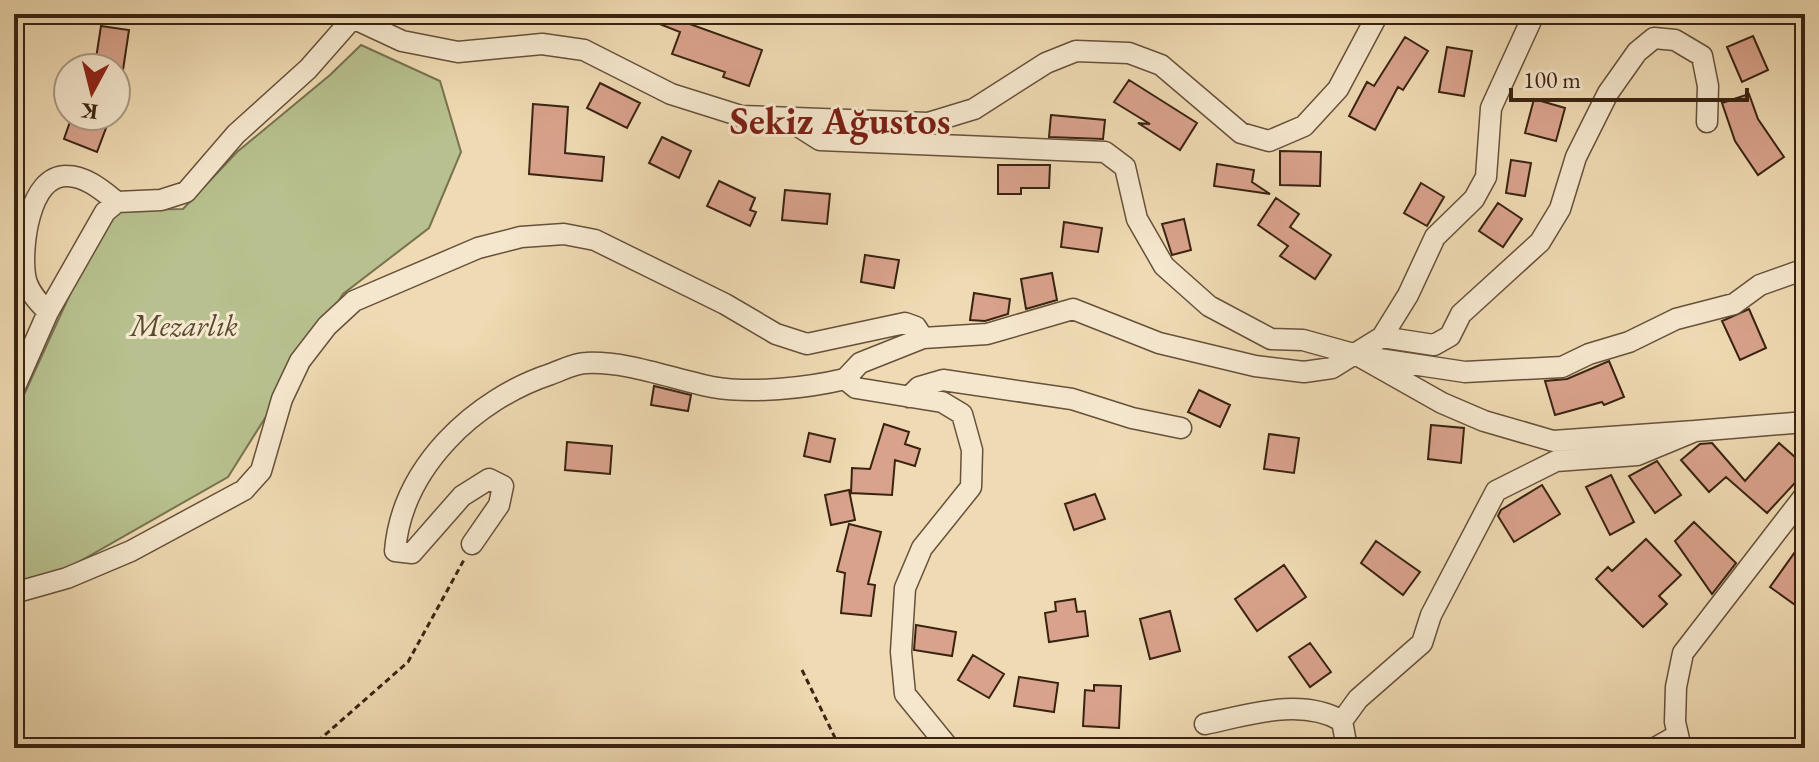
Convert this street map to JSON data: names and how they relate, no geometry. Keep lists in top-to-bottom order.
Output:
{
  "districts": ["Sekiz Ağustos"],
  "parks": ["Mezarlık"],
  "scale_bar": "100 m",
  "north": "bottom"
}
